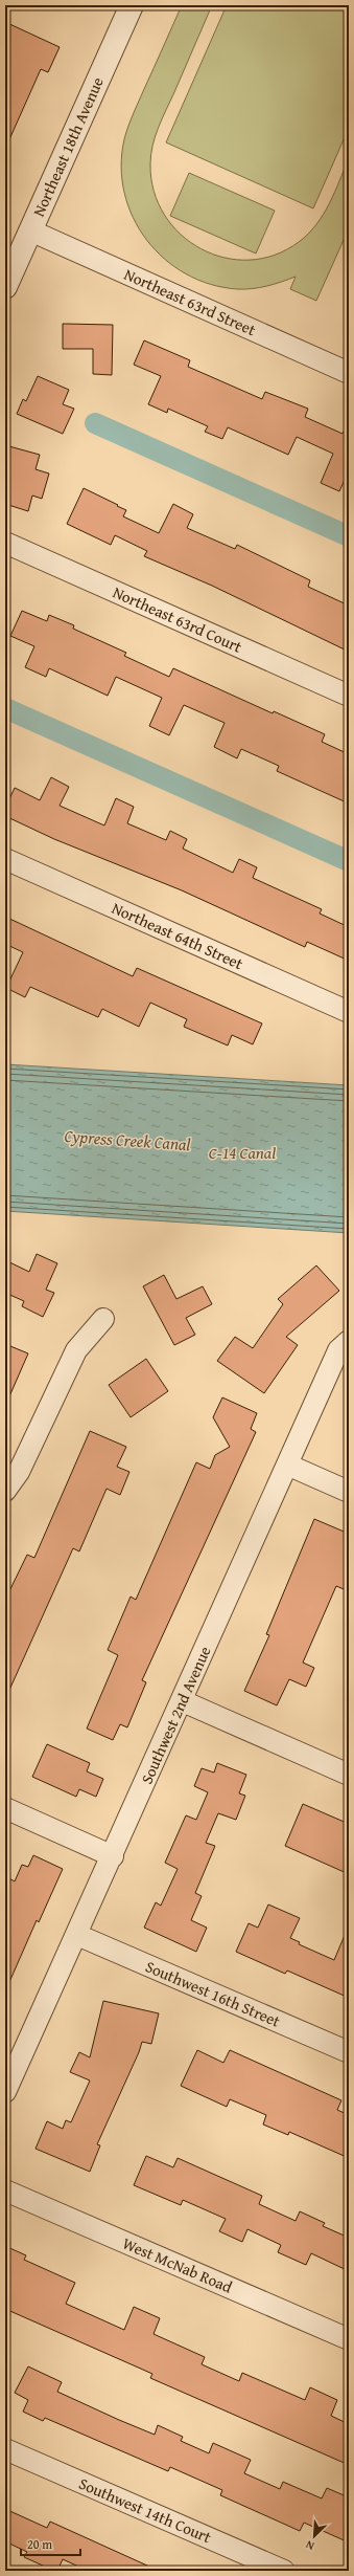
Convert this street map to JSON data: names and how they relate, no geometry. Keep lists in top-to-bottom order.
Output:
{
  "streets": {
    "street": [
      "Northeast 18th Avenue",
      "Northeast 63rd Street",
      "Northeast 63rd Court",
      "Northeast 64th Street",
      "Southwest 2nd Avenue",
      "Southwest 16th Street",
      "West McNab Road",
      "Southwest 14th Court"
    ]
  },
  "crossings": [
    ["Northeast 18th Avenue", "Northeast 63rd Street"],
    ["Southwest 2nd Avenue", "Southwest 16th Street"]
  ],
  "water": ["Cypress Creek Canal", "C-14 Canal"],
  "scale_bar": "20 m",
  "north": "bottom left"
}
